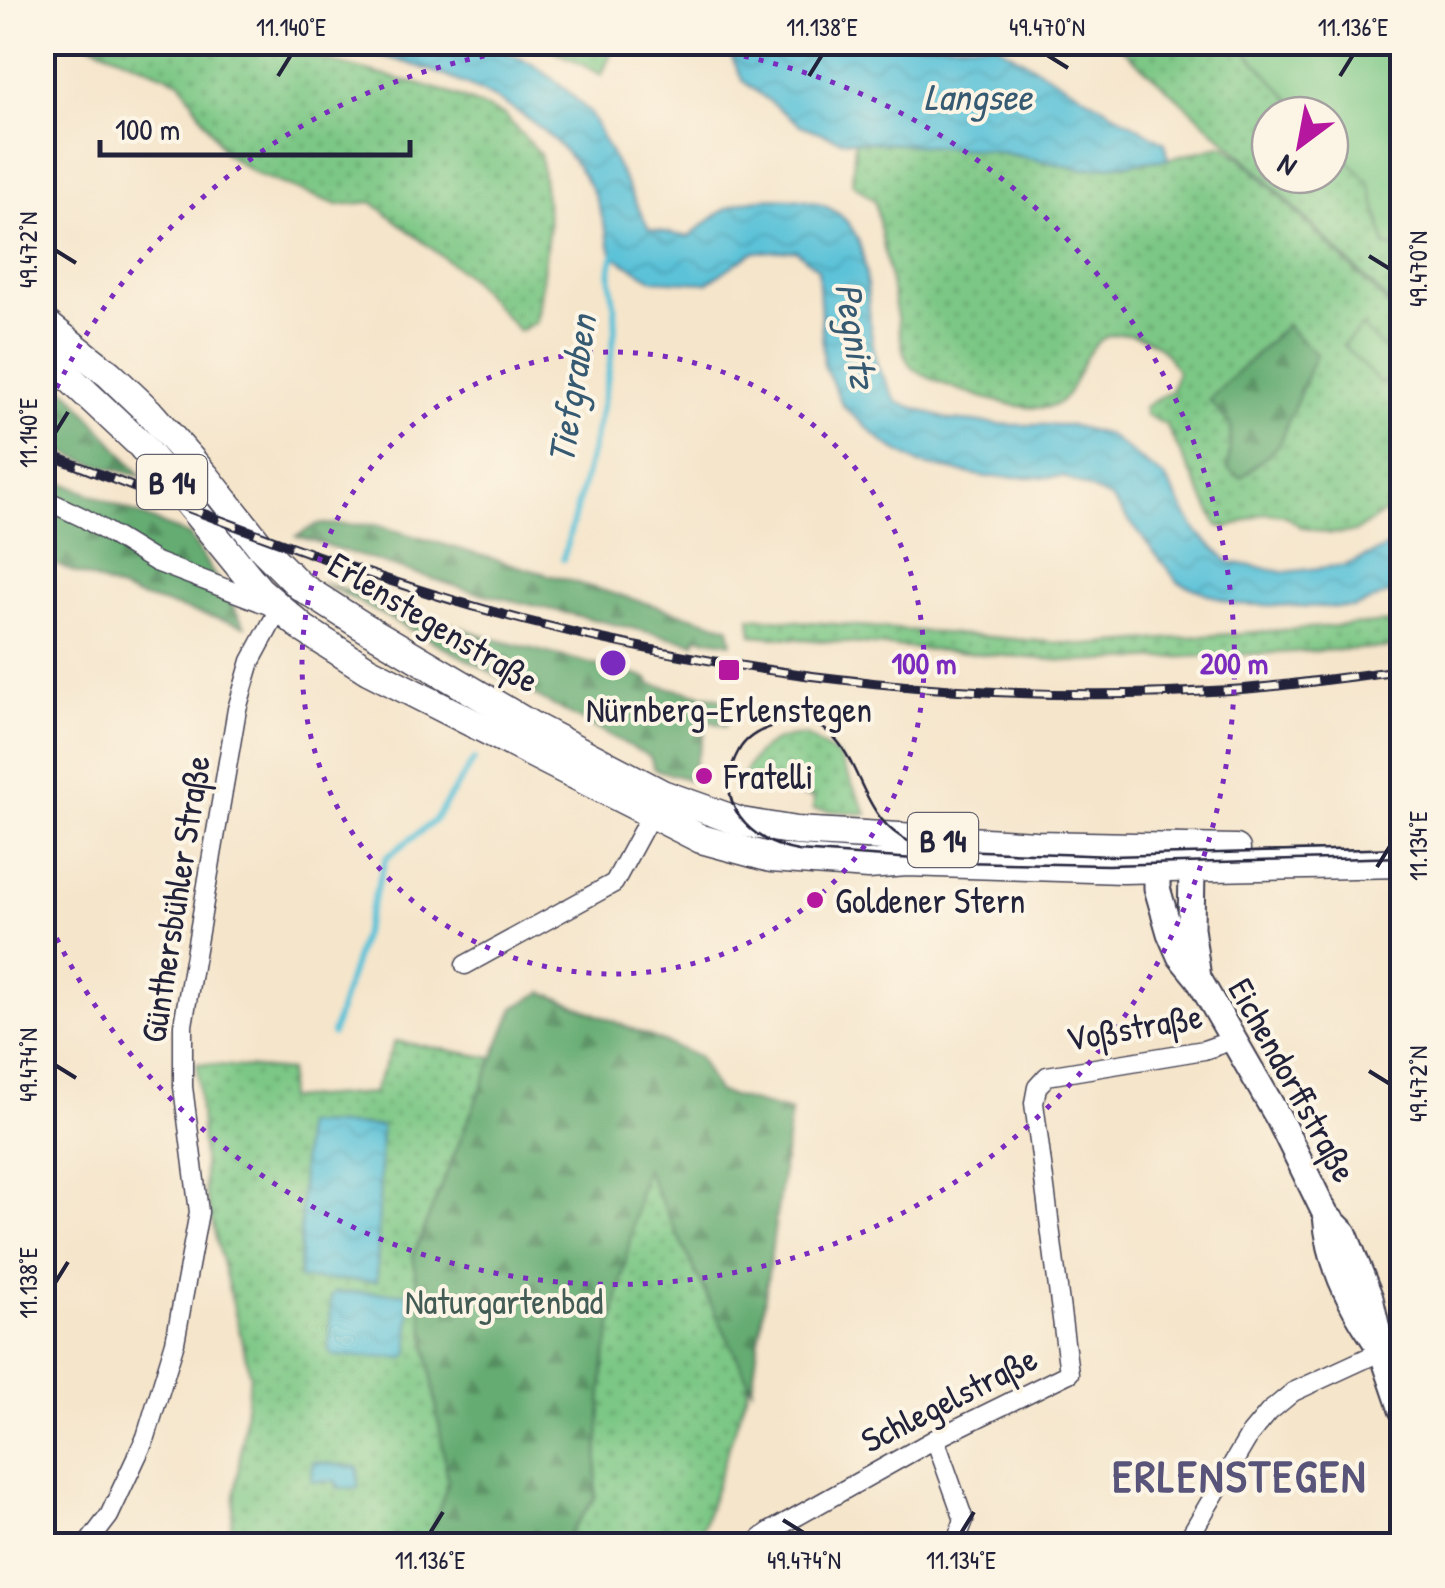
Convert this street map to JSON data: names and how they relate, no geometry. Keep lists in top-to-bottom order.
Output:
{
  "streets": {
    "main road": ["B 14", "Erlenstegenstraße"],
    "street": [
      "Günthersbühler Straße",
      "Voßstraße",
      "Eichendorffstraße",
      "Schlegelstraße"
    ]
  },
  "crossings": [
    ["Erlenstegenstraße", "Günthersbühler Straße"],
    ["Erlenstegenstraße", "Eichendorffstraße"],
    ["Voßstraße", "Eichendorffstraße"],
    ["Voßstraße", "Schlegelstraße"]
  ],
  "districts": ["ERLENSTEGEN"],
  "water": ["Langsee", "Pegnitz", "Tiefgraben"],
  "parks": ["Naturgartenbad"],
  "places": {
    "transit": ["Nürnberg-Erlenstegen"],
    "other": ["Fratelli", "Goldener Stern"]
  },
  "scale_bar": "100 m",
  "north": "bottom left",
  "coordinates": [
    "11.140°E",
    "11.138°E",
    "49.470°N",
    "11.136°E",
    "49.472°N",
    "11.134°E",
    "49.474°N"
  ],
  "rings": ["100 m", "200 m"]
}
